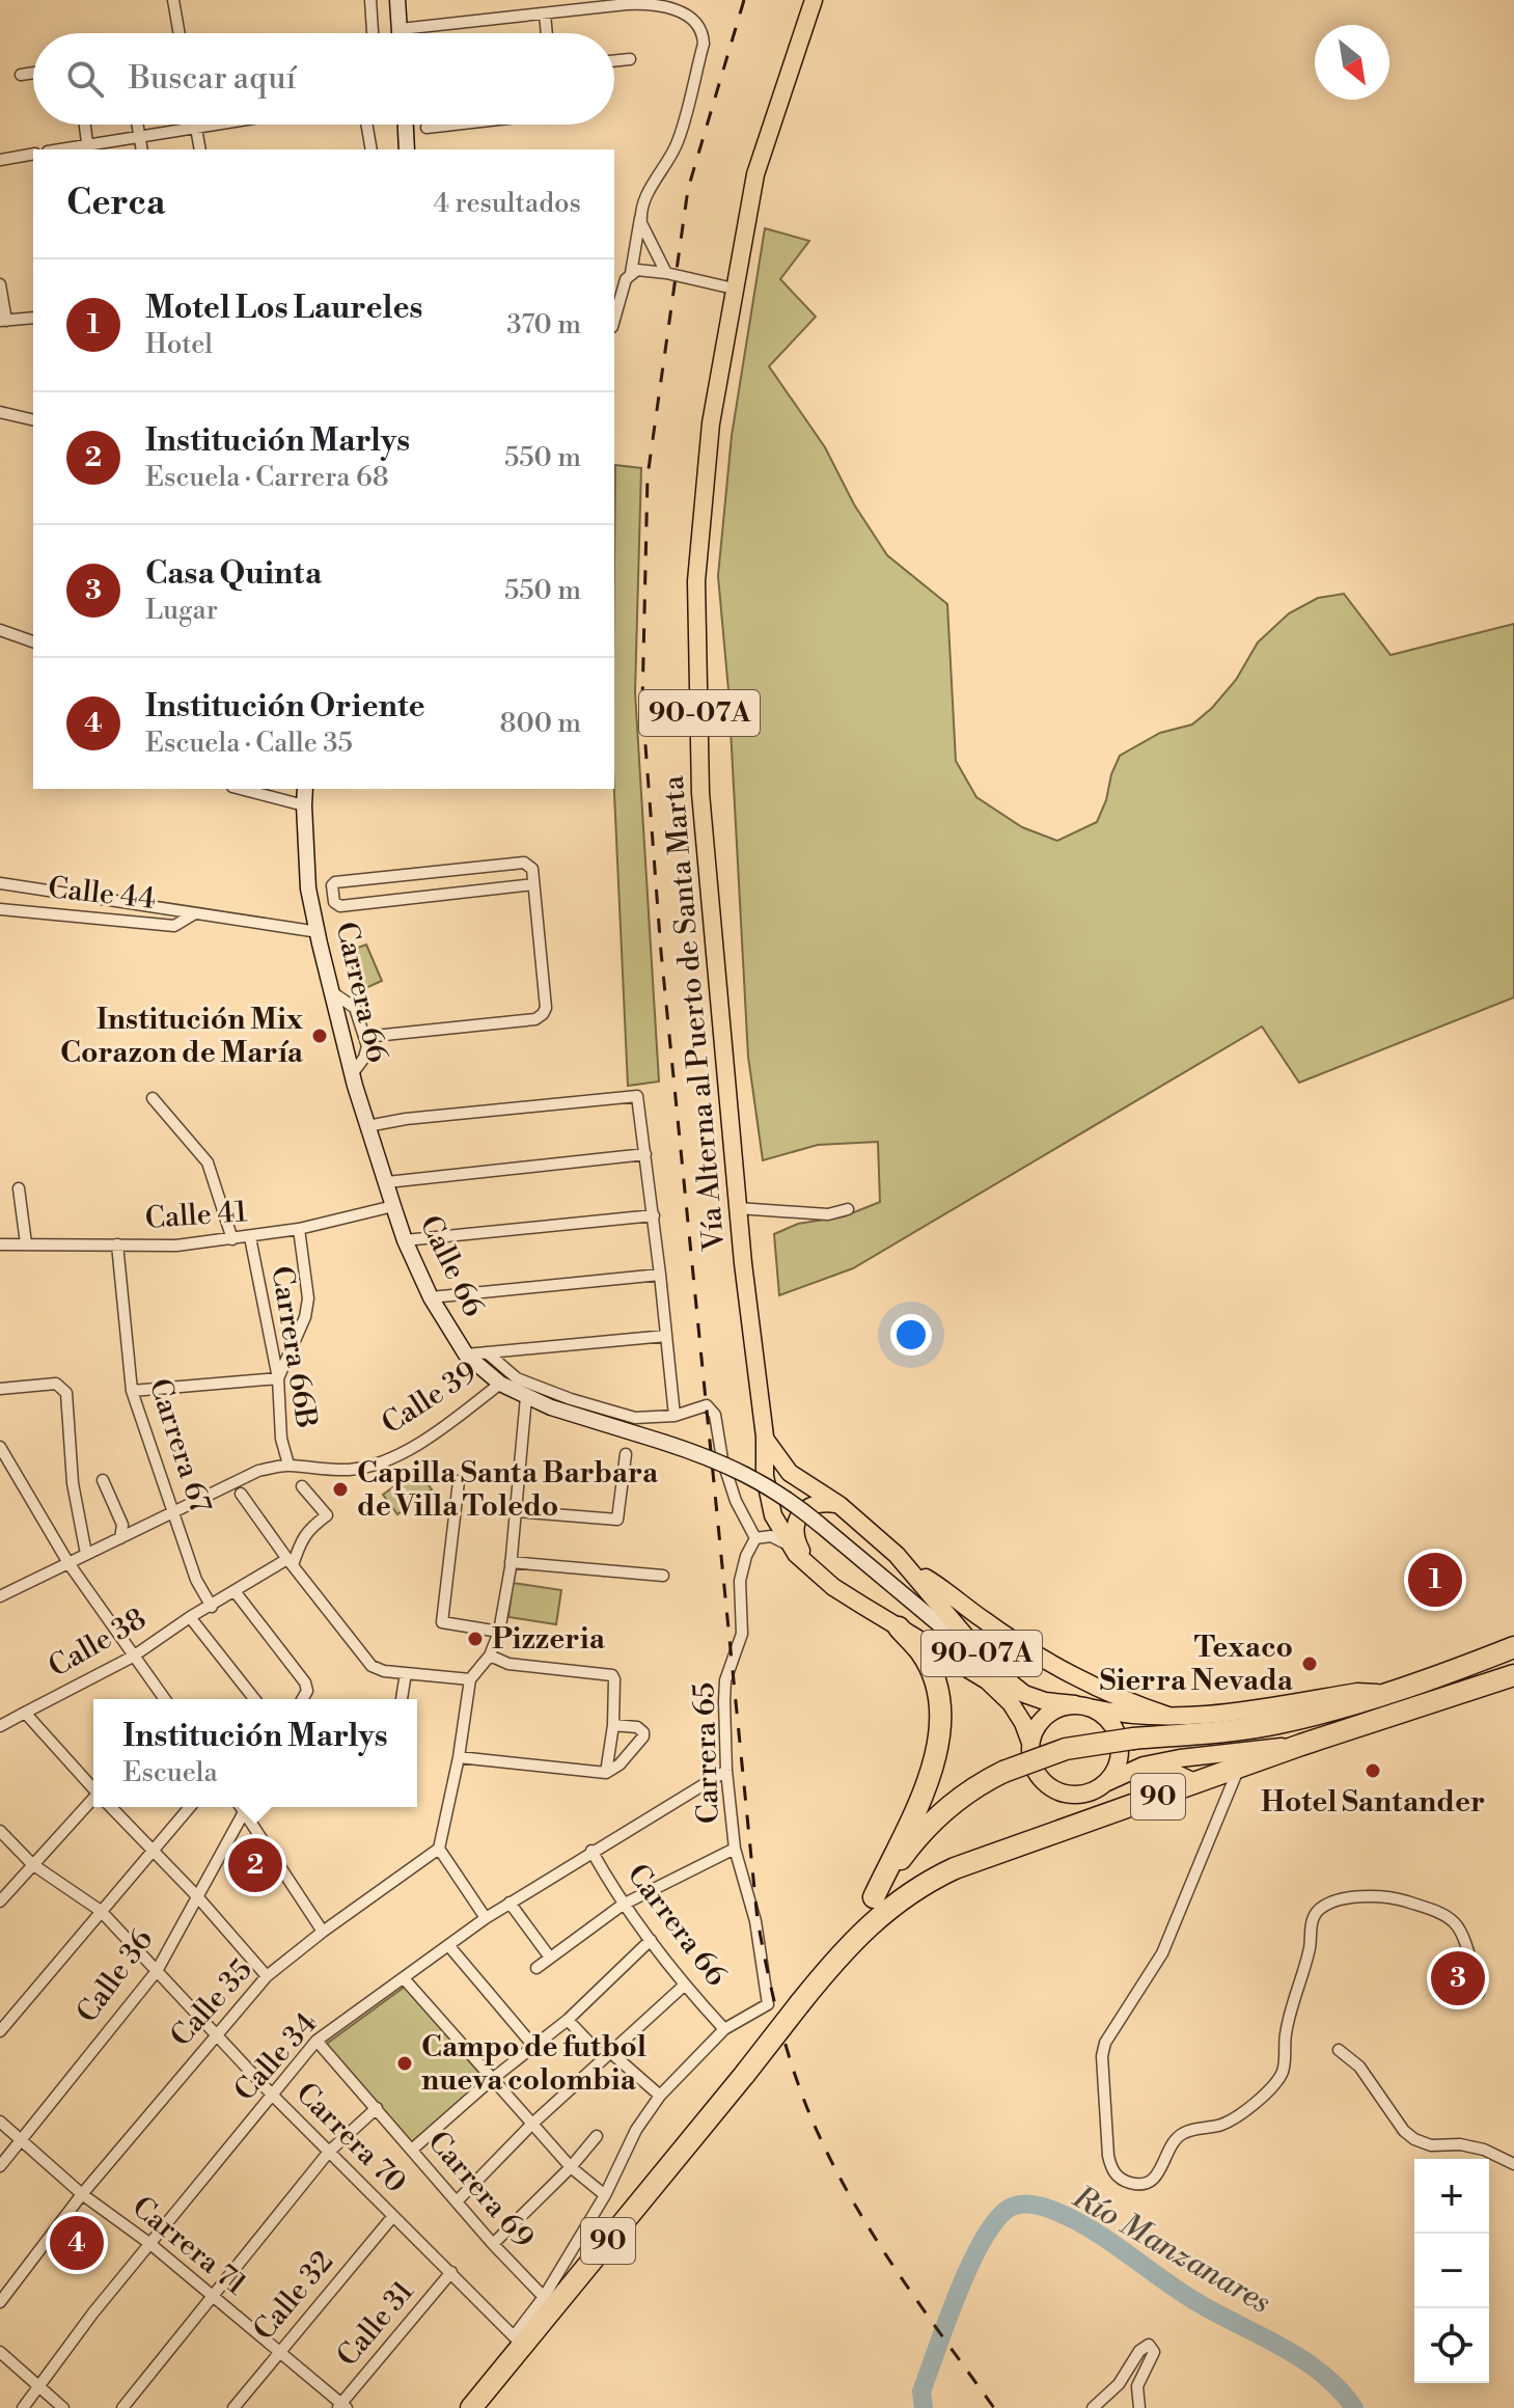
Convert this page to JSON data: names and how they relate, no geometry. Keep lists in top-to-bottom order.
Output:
{
  "streets": {
    "highway": ["90"],
    "main road": ["90-07A", "Vía Alterna al Puerto de Santa Marta"],
    "street": [
      "Calle 44",
      "Carrera 66",
      "Calle 41",
      "Calle 66",
      "Carrera 66B",
      "Calle 39",
      "Carrera 67",
      "Calle 38",
      "Carrera 65",
      "Calle 36",
      "Calle 35",
      "Calle 34",
      "Carrera 70",
      "Carrera 69",
      "Carrera 71",
      "Calle 32",
      "Calle 31"
    ]
  },
  "crossings": [
    ["Carrera 66", "Calle 41"],
    ["Carrera 66", "Calle 66"],
    ["Carrera 66", "Carrera 65"],
    ["Carrera 66", "Calle 34"],
    ["Vía Alterna al Puerto de Santa Marta", "Calle 39"],
    ["Calle 41", "Calle 66"],
    ["Calle 41", "Carrera 66B"],
    ["Calle 41", "Carrera 67"],
    ["Calle 66", "Calle 39"],
    ["Carrera 66B", "Calle 39"],
    ["Calle 39", "Carrera 67"],
    ["Carrera 67", "Calle 38"],
    ["Carrera 65", "Calle 34"],
    ["90", "Carrera 70"],
    ["Calle 36", "Carrera 70"],
    ["Calle 36", "Carrera 71"],
    ["Calle 35", "Carrera 70"],
    ["Calle 35", "Carrera 71"],
    ["Calle 34", "Carrera 70"],
    ["Calle 34", "Carrera 69"],
    ["Calle 34", "Carrera 71"],
    ["Carrera 70", "Calle 32"],
    ["Carrera 70", "Calle 31"],
    ["Carrera 71", "Calle 32"],
    ["Carrera 71", "Calle 31"]
  ],
  "water": ["Río Manzanares"],
  "places": [
    "Institución Mix Corazon de María",
    "Capilla Santa Barbara de Villa Toledo",
    "Pizzeria",
    "Texaco Sierra Nevada",
    "Hotel Santander",
    "Campo de futbol nueva colombia"
  ],
  "north": "bottom right",
  "page": {
    "search": "Buscar aquí",
    "heading": ["Cerca", "4 resultados"],
    "list": [
      {
        "mark": "1",
        "name": "Motel Los Laureles",
        "note": "Hotel",
        "value": "370 m"
      },
      {
        "mark": "2",
        "name": "Institución Marlys",
        "note": "Escuela · Carrera 68",
        "value": "550 m"
      },
      {
        "mark": "3",
        "name": "Casa Quinta",
        "note": "Lugar",
        "value": "550 m"
      },
      {
        "mark": "4",
        "name": "Institución Oriente",
        "note": "Escuela · Calle 35",
        "value": "800 m"
      }
    ],
    "pins": [
      "1",
      "2",
      "3",
      "4"
    ],
    "popup": ["Institución Marlys", "Escuela"],
    "map_buttons": ["+", "−"]
  }
}
